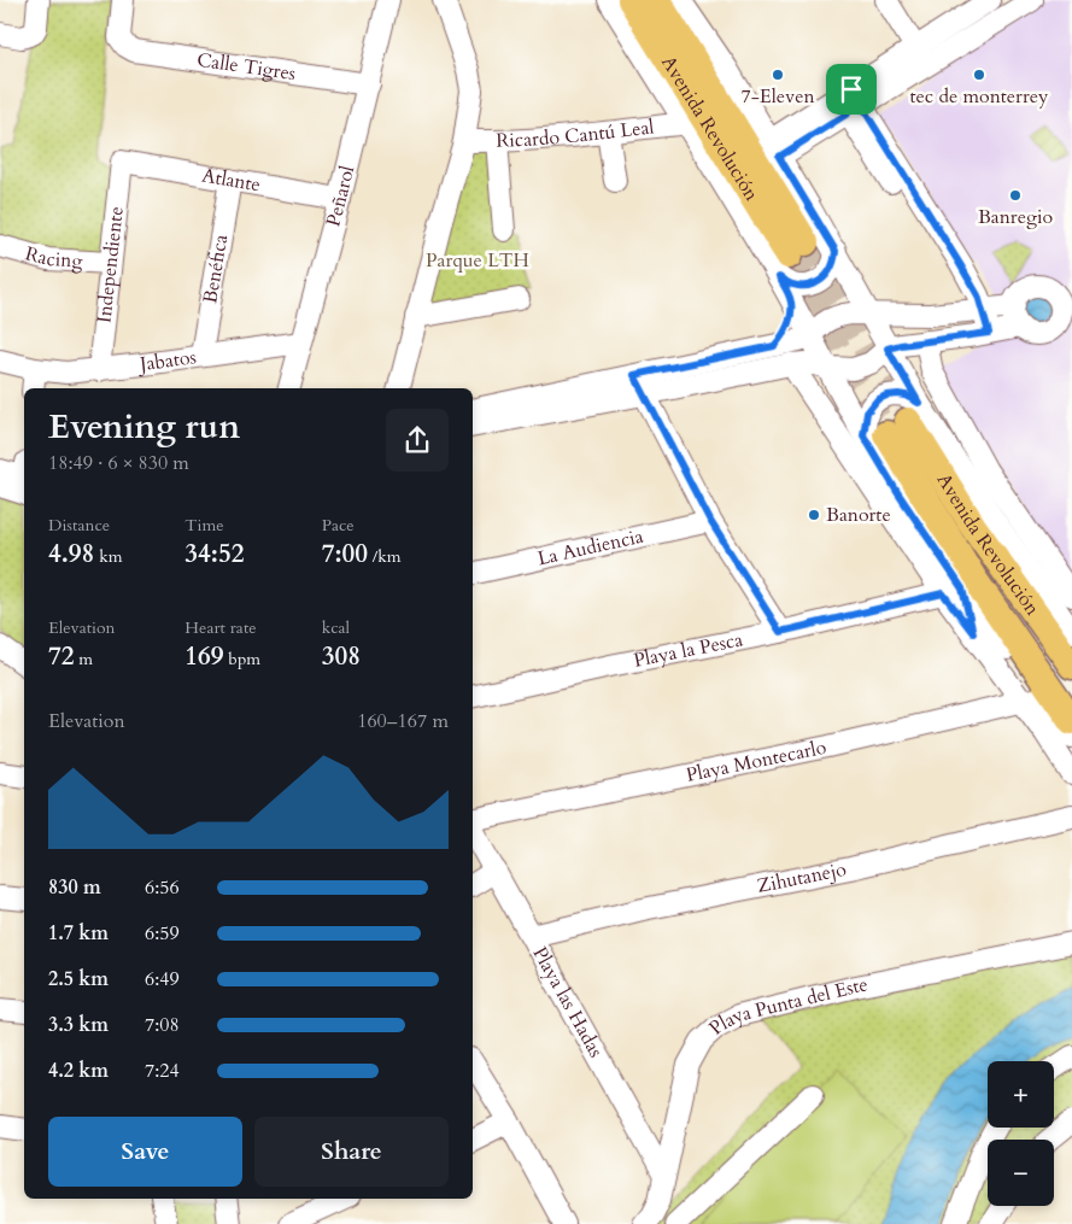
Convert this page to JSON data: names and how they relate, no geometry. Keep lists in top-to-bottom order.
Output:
{
  "streets": {
    "main road": ["Avenida Revolución"],
    "street": [
      "Calle Tigres",
      "Ricardo Cantú Leal",
      "Atlante",
      "Peñarol",
      "Racing",
      "Independiente",
      "Benéfica",
      "Jabatos",
      "La Audiencia",
      "Playa la Pesca",
      "Playa Montecarlo",
      "Zihutanejo",
      "Playa las Hadas",
      "Playa Punta del Este"
    ]
  },
  "crossings": [
    ["Calle Tigres", "Peñarol"],
    ["Atlante", "Peñarol"],
    ["Atlante", "Independiente"],
    ["Atlante", "Benéfica"],
    ["Peñarol", "Jabatos"],
    ["Racing", "Independiente"],
    ["Independiente", "Jabatos"],
    ["Benéfica", "Jabatos"],
    ["Zihutanejo", "Playa las Hadas"],
    ["Playa las Hadas", "Playa Punta del Este"]
  ],
  "parks": ["Parque LTH"],
  "places": [
    "7-Eleven",
    "tec de monterrey",
    "Banregio",
    "Banorte"
  ],
  "page": {
    "heading": ["Evening run", "18:49 · 6 × 830 m"],
    "stats": [
      ["Distance", "4.98 km"],
      ["Time", "34:52"],
      ["Pace", "7:00 /km"],
      ["Elevation", "72 m"],
      ["Heart rate", "169 bpm"],
      ["kcal", "308"]
    ],
    "chart": ["Elevation", "160–167 m"],
    "list": [
      {
        "name": "830 m",
        "note": "6:56"
      },
      {
        "name": "1.7 km",
        "note": "6:59"
      },
      {
        "name": "2.5 km",
        "note": "6:49"
      },
      {
        "name": "3.3 km",
        "note": "7:08"
      },
      {
        "name": "4.2 km",
        "note": "7:24"
      }
    ],
    "map_buttons": ["+", "−"],
    "buttons": ["Save", "Share"]
  }
}
